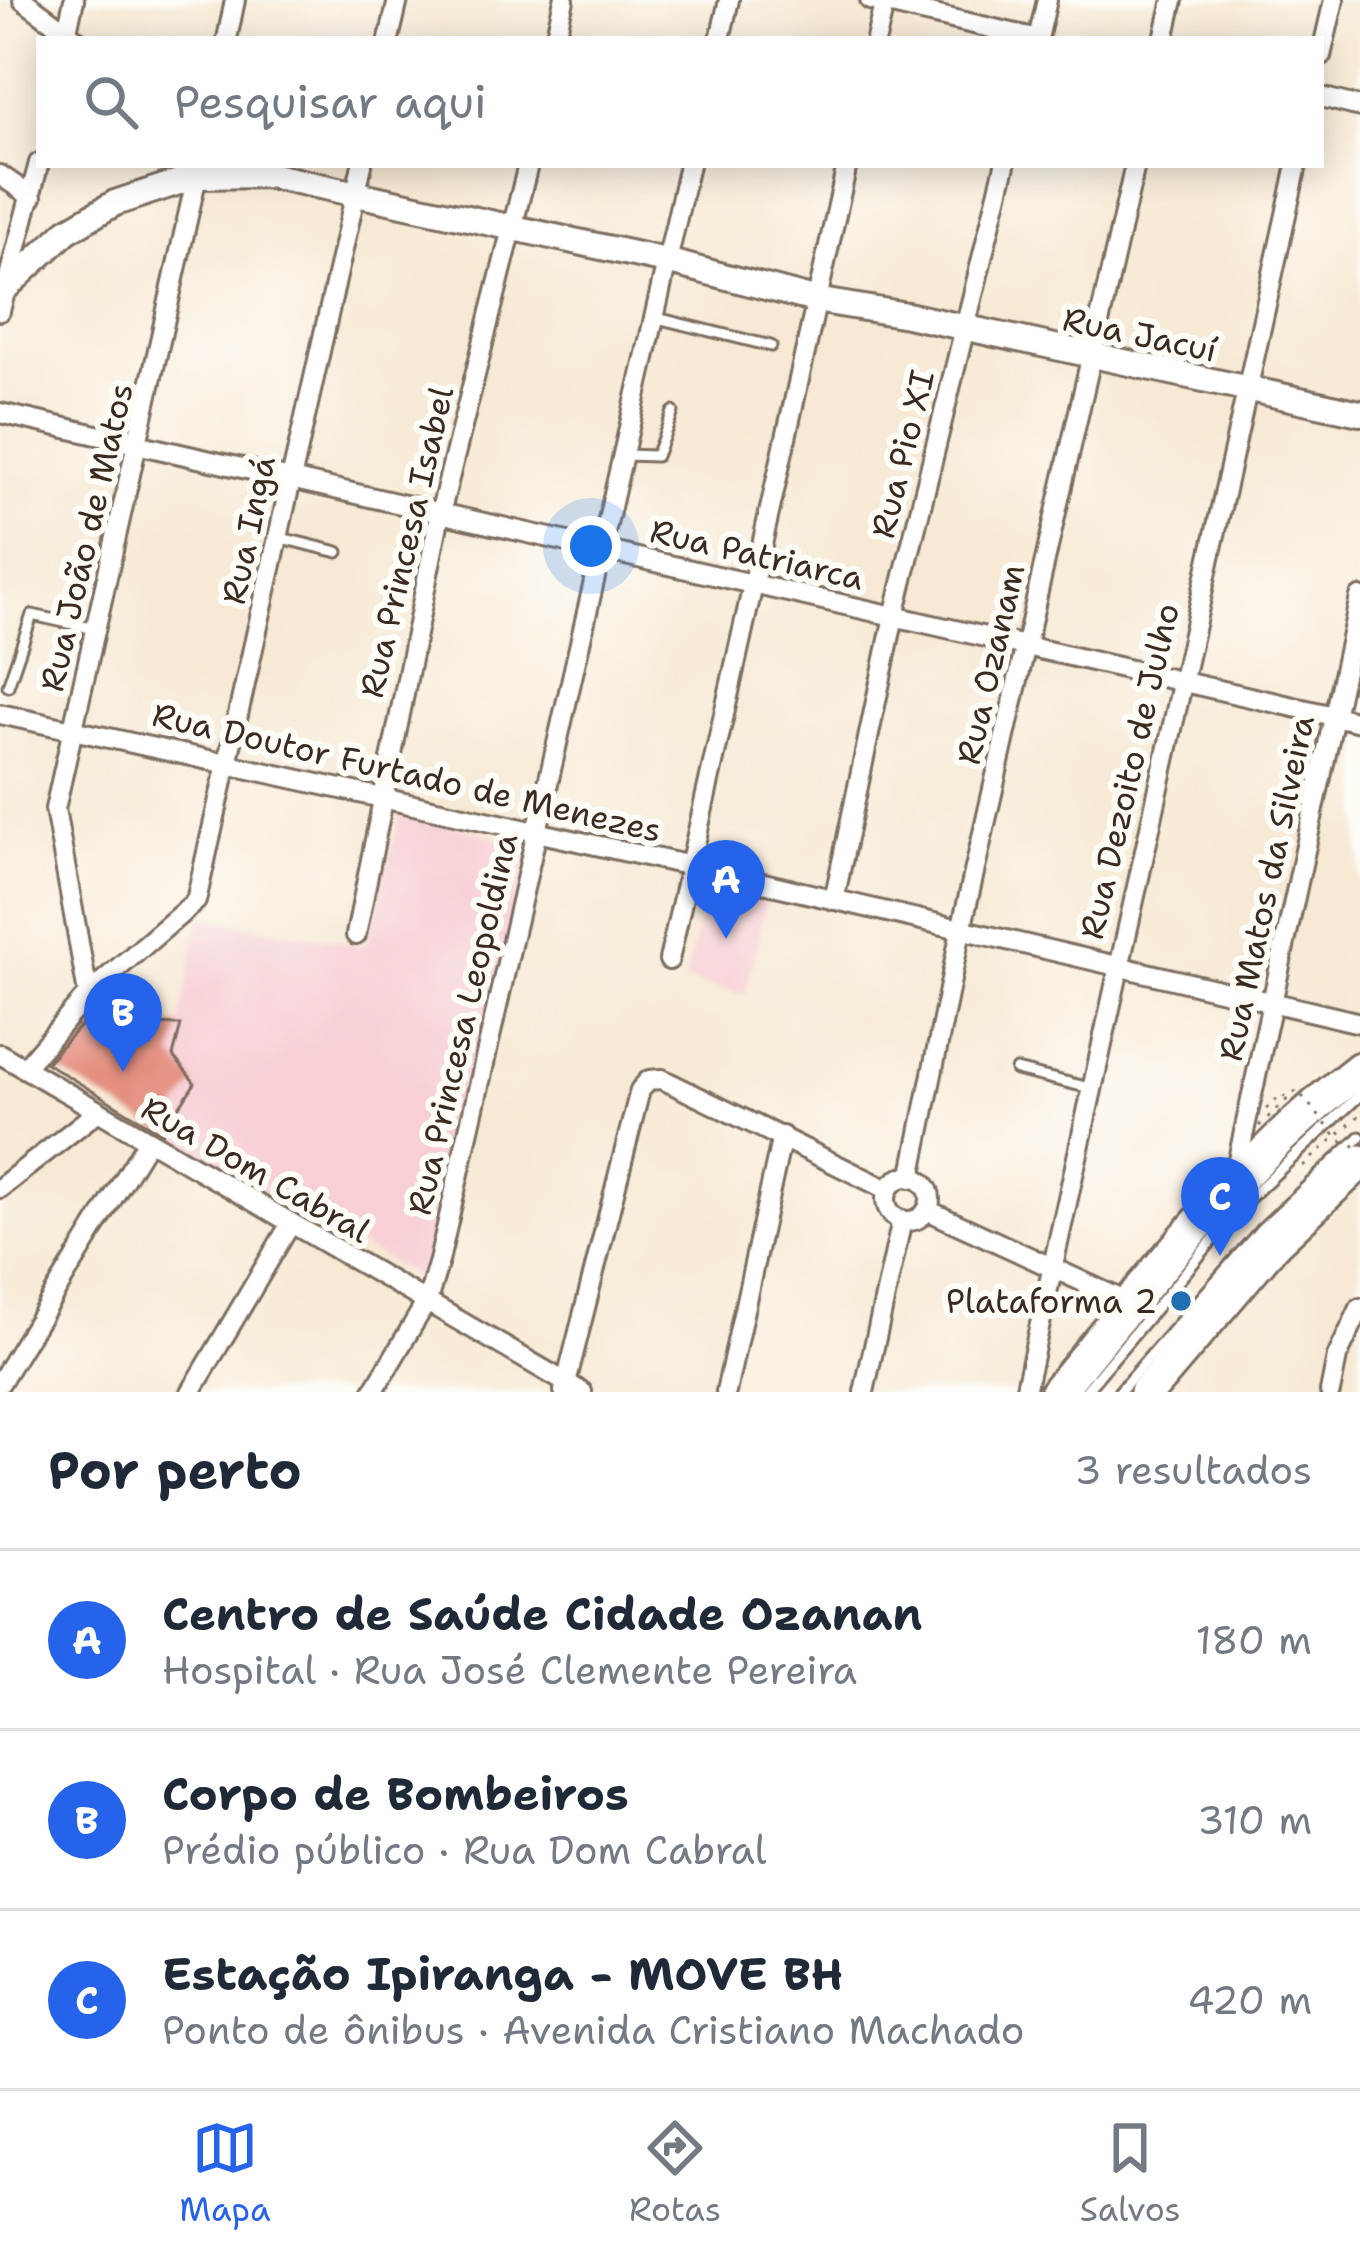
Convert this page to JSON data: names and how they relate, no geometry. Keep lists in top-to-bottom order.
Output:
{
  "streets": {
    "main road": ["Rua Jacuí"],
    "street": [
      "Rua Pio XI",
      "Rua Ingá",
      "Rua João de Matos",
      "Rua Princesa Isabel",
      "Rua Patriarca",
      "Rua Ozanam",
      "Rua Dezoito de Julho",
      "Rua Doutor Furtado de Menezes",
      "Rua Matos da Silveira",
      "Rua Princesa Leopoldina",
      "Rua Dom Cabral"
    ]
  },
  "crossings": [
    ["Rua Jacuí", "Rua Pio XI"],
    ["Rua Jacuí", "Rua Ingá"],
    ["Rua Jacuí", "Rua João de Matos"],
    ["Rua Jacuí", "Rua Princesa Isabel"],
    ["Rua Jacuí", "Rua Ozanam"],
    ["Rua Jacuí", "Rua Dezoito de Julho"],
    ["Rua Jacuí", "Rua Princesa Leopoldina"],
    ["Rua Pio XI", "Rua Patriarca"],
    ["Rua Pio XI", "Rua Doutor Furtado de Menezes"],
    ["Rua Ingá", "Rua João de Matos"],
    ["Rua Ingá", "Rua Patriarca"],
    ["Rua Ingá", "Rua Doutor Furtado de Menezes"],
    ["Rua João de Matos", "Rua Patriarca"],
    ["Rua João de Matos", "Rua Doutor Furtado de Menezes"],
    ["Rua Princesa Isabel", "Rua Patriarca"],
    ["Rua Princesa Isabel", "Rua Doutor Furtado de Menezes"],
    ["Rua Patriarca", "Rua Ozanam"],
    ["Rua Patriarca", "Rua Dezoito de Julho"],
    ["Rua Patriarca", "Rua Matos da Silveira"],
    ["Rua Patriarca", "Rua Princesa Leopoldina"],
    ["Rua Ozanam", "Rua Doutor Furtado de Menezes"],
    ["Rua Dezoito de Julho", "Rua Doutor Furtado de Menezes"],
    ["Rua Doutor Furtado de Menezes", "Rua Matos da Silveira"],
    ["Rua Doutor Furtado de Menezes", "Rua Princesa Leopoldina"],
    ["Rua Princesa Leopoldina", "Rua Dom Cabral"]
  ],
  "places": ["Plataforma 2"],
  "page": {
    "search": "Pesquisar aqui",
    "pins": ["A", "B", "C"],
    "heading": ["Por perto", "3 resultados"],
    "list": [
      {
        "mark": "A",
        "name": "Centro de Saúde Cidade Ozanan",
        "note": "Hospital · Rua José Clemente Pereira",
        "value": "180 m"
      },
      {
        "mark": "B",
        "name": "Corpo de Bombeiros",
        "note": "Prédio público · Rua Dom Cabral",
        "value": "310 m"
      },
      {
        "mark": "C",
        "name": "Estação Ipiranga - MOVE BH",
        "note": "Ponto de ônibus · Avenida Cristiano Machado",
        "value": "420 m"
      }
    ],
    "nav": ["Mapa", "Rotas", "Salvos"]
  }
}
